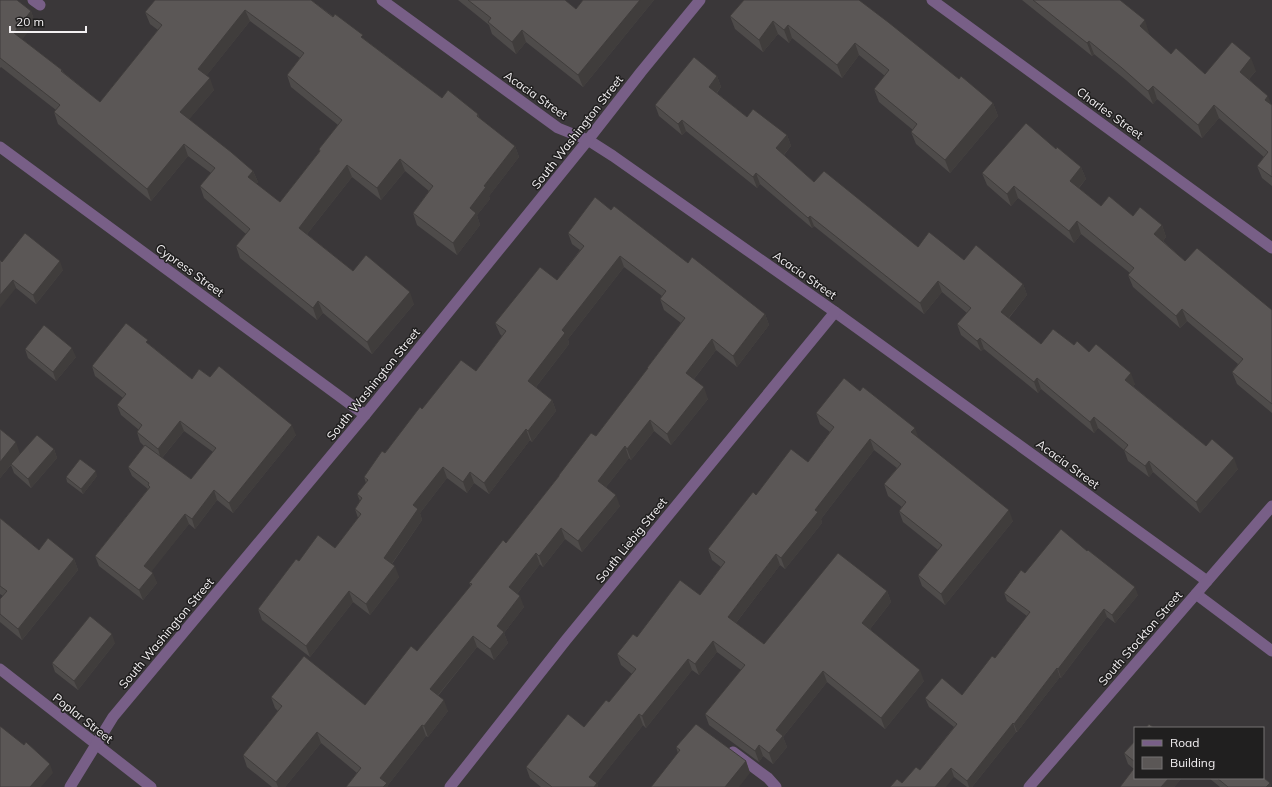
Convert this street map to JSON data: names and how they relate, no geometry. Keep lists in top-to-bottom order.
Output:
{
  "streets": {
    "street": [
      "Acacia Street",
      "Charles Street",
      "South Washington Street",
      "Cypress Street",
      "South Liebig Street",
      "South Stockton Street",
      "Poplar Street"
    ]
  },
  "crossings": [
    ["Acacia Street", "South Washington Street"],
    ["Acacia Street", "South Liebig Street"],
    ["Acacia Street", "South Stockton Street"],
    ["South Washington Street", "Cypress Street"],
    ["South Washington Street", "Poplar Street"]
  ],
  "legend": ["Road", "Building"],
  "scale_bar": "20 m"
}
